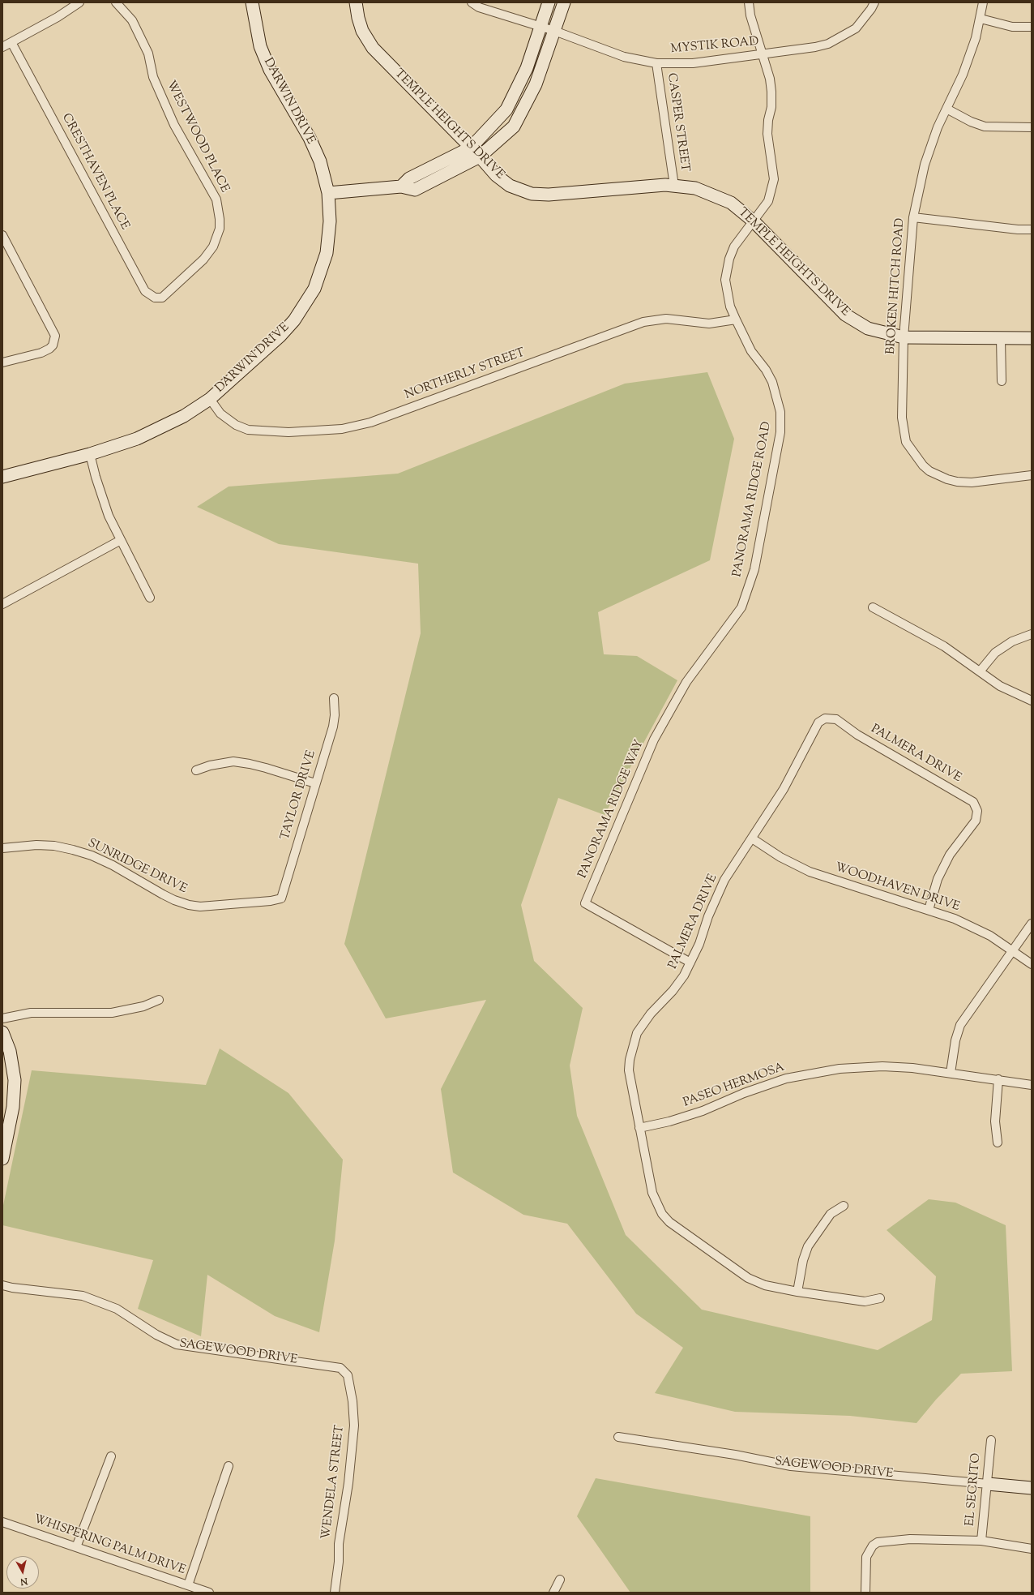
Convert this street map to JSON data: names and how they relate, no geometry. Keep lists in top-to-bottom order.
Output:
{
  "streets": {
    "street": [
      "MYSTIK ROAD",
      "DARWIN DRIVE",
      "CASPER STREET",
      "TEMPLE HEIGHTS DRIVE",
      "WESTWOOD PLACE",
      "CRESTHAVEN PLACE",
      "BROKEN HITCH ROAD",
      "NORTHERLY STREET",
      "PANORAMA RIDGE ROAD",
      "PALMERA DRIVE",
      "TAYLOR DRIVE",
      "PANORAMA RIDGE WAY",
      "SUNRIDGE DRIVE",
      "WOODHAVEN DRIVE",
      "PASEO HERMOSA",
      "SAGEWOOD DRIVE",
      "WENDELA STREET",
      "EL SECRITO",
      "WHISPERING PALM DRIVE"
    ]
  },
  "crossings": [
    ["MYSTIK ROAD", "CASPER STREET"],
    ["MYSTIK ROAD", "PANORAMA RIDGE ROAD"],
    ["DARWIN DRIVE", "NORTHERLY STREET"],
    ["CASPER STREET", "TEMPLE HEIGHTS DRIVE"],
    ["TEMPLE HEIGHTS DRIVE", "BROKEN HITCH ROAD"],
    ["TEMPLE HEIGHTS DRIVE", "PANORAMA RIDGE ROAD"],
    ["WESTWOOD PLACE", "CRESTHAVEN PLACE"],
    ["NORTHERLY STREET", "PANORAMA RIDGE ROAD"],
    ["PANORAMA RIDGE ROAD", "PANORAMA RIDGE WAY"],
    ["PALMERA DRIVE", "PANORAMA RIDGE WAY"],
    ["PALMERA DRIVE", "WOODHAVEN DRIVE"],
    ["PALMERA DRIVE", "PASEO HERMOSA"],
    ["TAYLOR DRIVE", "SUNRIDGE DRIVE"],
    ["SAGEWOOD DRIVE", "WENDELA STREET"],
    ["SAGEWOOD DRIVE", "EL SECRITO"]
  ],
  "north": "bottom"
}
